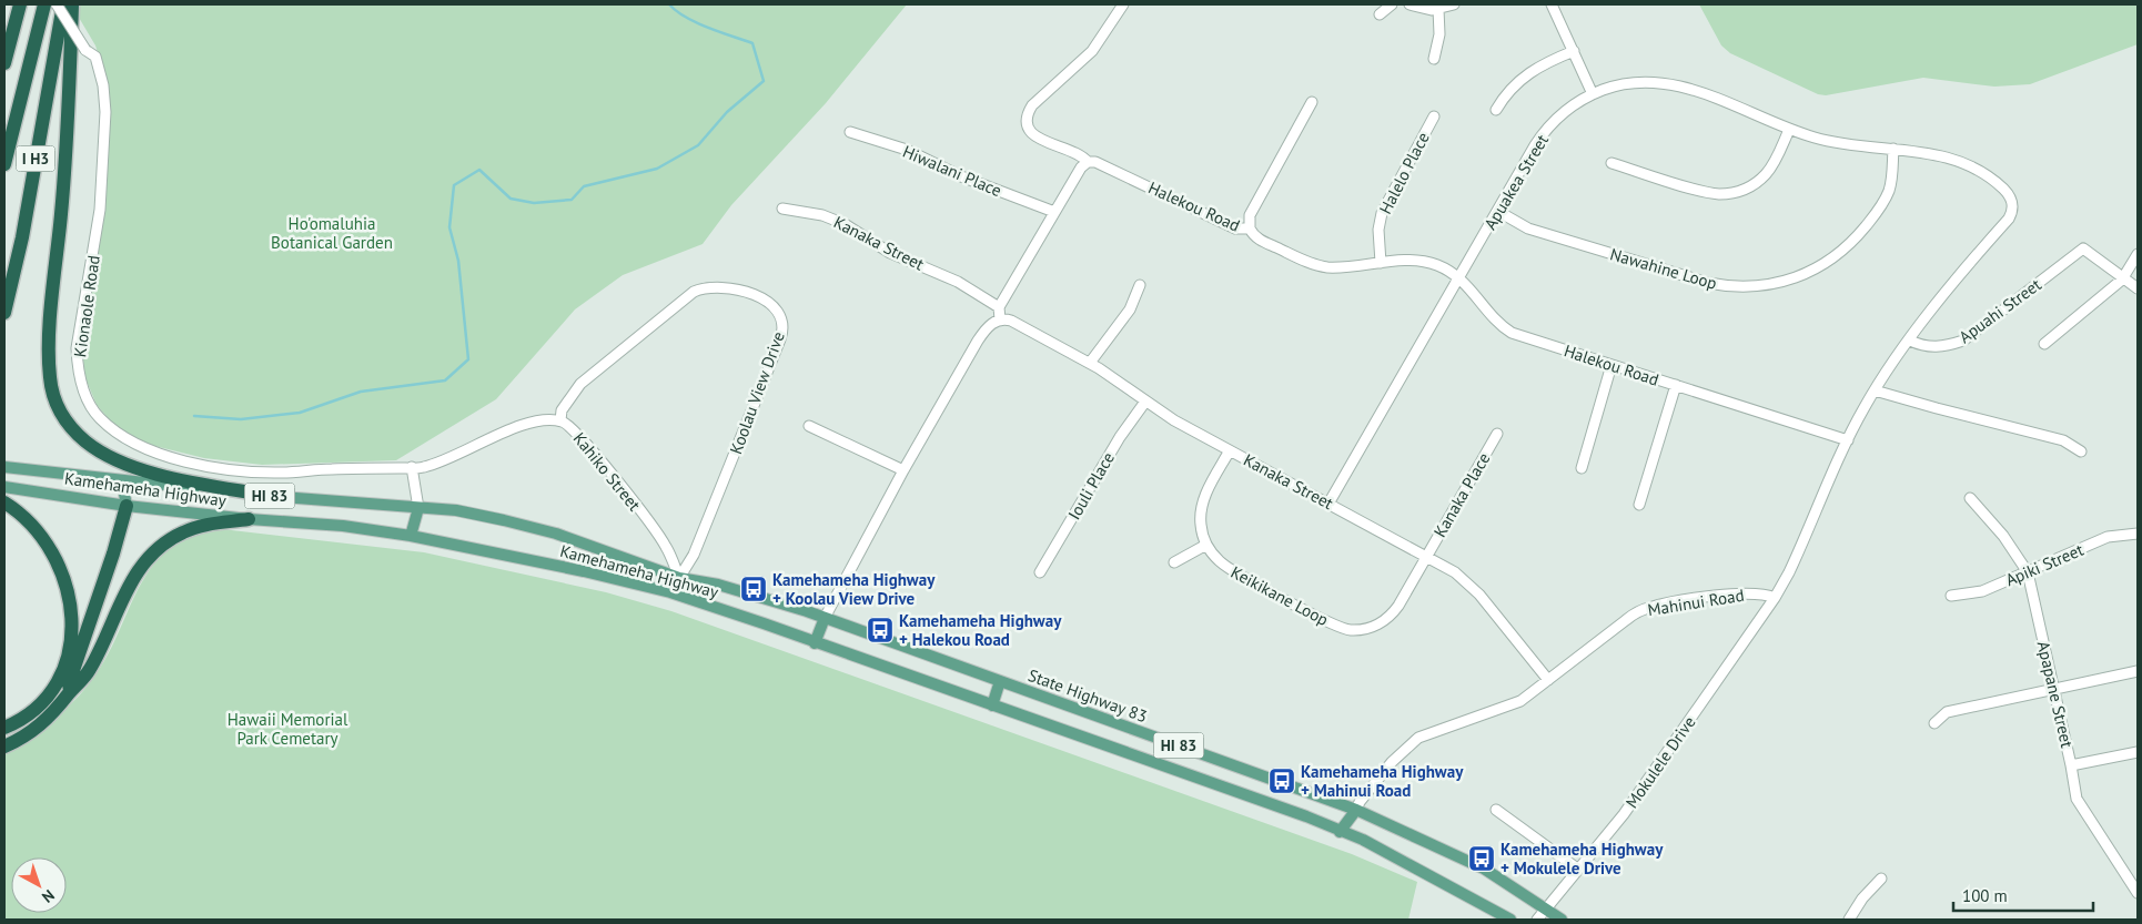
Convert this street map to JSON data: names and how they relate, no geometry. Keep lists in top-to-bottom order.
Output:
{
  "streets": {
    "highway": ["I H3"],
    "main road": ["Kamehameha Highway", "HI 83", "State Highway 83"],
    "street": [
      "Hiwalani Place",
      "Halelo Place",
      "Apuakea Street",
      "Halekou Road",
      "Kanaka Street",
      "Nawahine Loop",
      "Kionaole Road",
      "Apuahi Street",
      "Koolau View Drive",
      "Kahiko Street",
      "Iouli Place",
      "Kanaka Place",
      "Apiki Street",
      "Keikikane Loop",
      "Mahinui Road",
      "Apapane Street",
      "Mokulele Drive"
    ]
  },
  "crossings": [
    ["Halelo Place", "Halekou Road"],
    ["Apuakea Street", "Halekou Road"],
    ["Apuakea Street", "Kanaka Street"],
    ["Apuakea Street", "Nawahine Loop"],
    ["Apuakea Street", "Apuahi Street"],
    ["Kanaka Street", "Iouli Place"],
    ["Kanaka Street", "Kanaka Place"],
    ["Kanaka Street", "Keikikane Loop"],
    ["Kanaka Street", "Mahinui Road"],
    ["Kionaole Road", "Kahiko Street"],
    ["Koolau View Drive", "Kahiko Street"],
    ["Koolau View Drive", "Kamehameha Highway"],
    ["Koolau View Drive", "State Highway 83"],
    ["Kahiko Street", "Kamehameha Highway"],
    ["Kahiko Street", "State Highway 83"],
    ["Kamehameha Highway", "State Highway 83"],
    ["Kanaka Place", "Keikikane Loop"],
    ["Apiki Street", "Apapane Street"],
    ["Mahinui Road", "State Highway 83"],
    ["Mahinui Road", "Mokulele Drive"],
    ["State Highway 83", "Mokulele Drive"]
  ],
  "parks": ["Ho'omaluhia Botanical Garden", "Hawaii Memorial Park Cemetary"],
  "places": {
    "bus stop": [
      "Kamehameha Highway + Koolau View Drive",
      "Kamehameha Highway + Halekou Road",
      "Kamehameha Highway + Mahinui Road",
      "Kamehameha Highway + Mokulele Drive"
    ]
  },
  "scale_bar": "100 m",
  "north": "bottom right"
}
